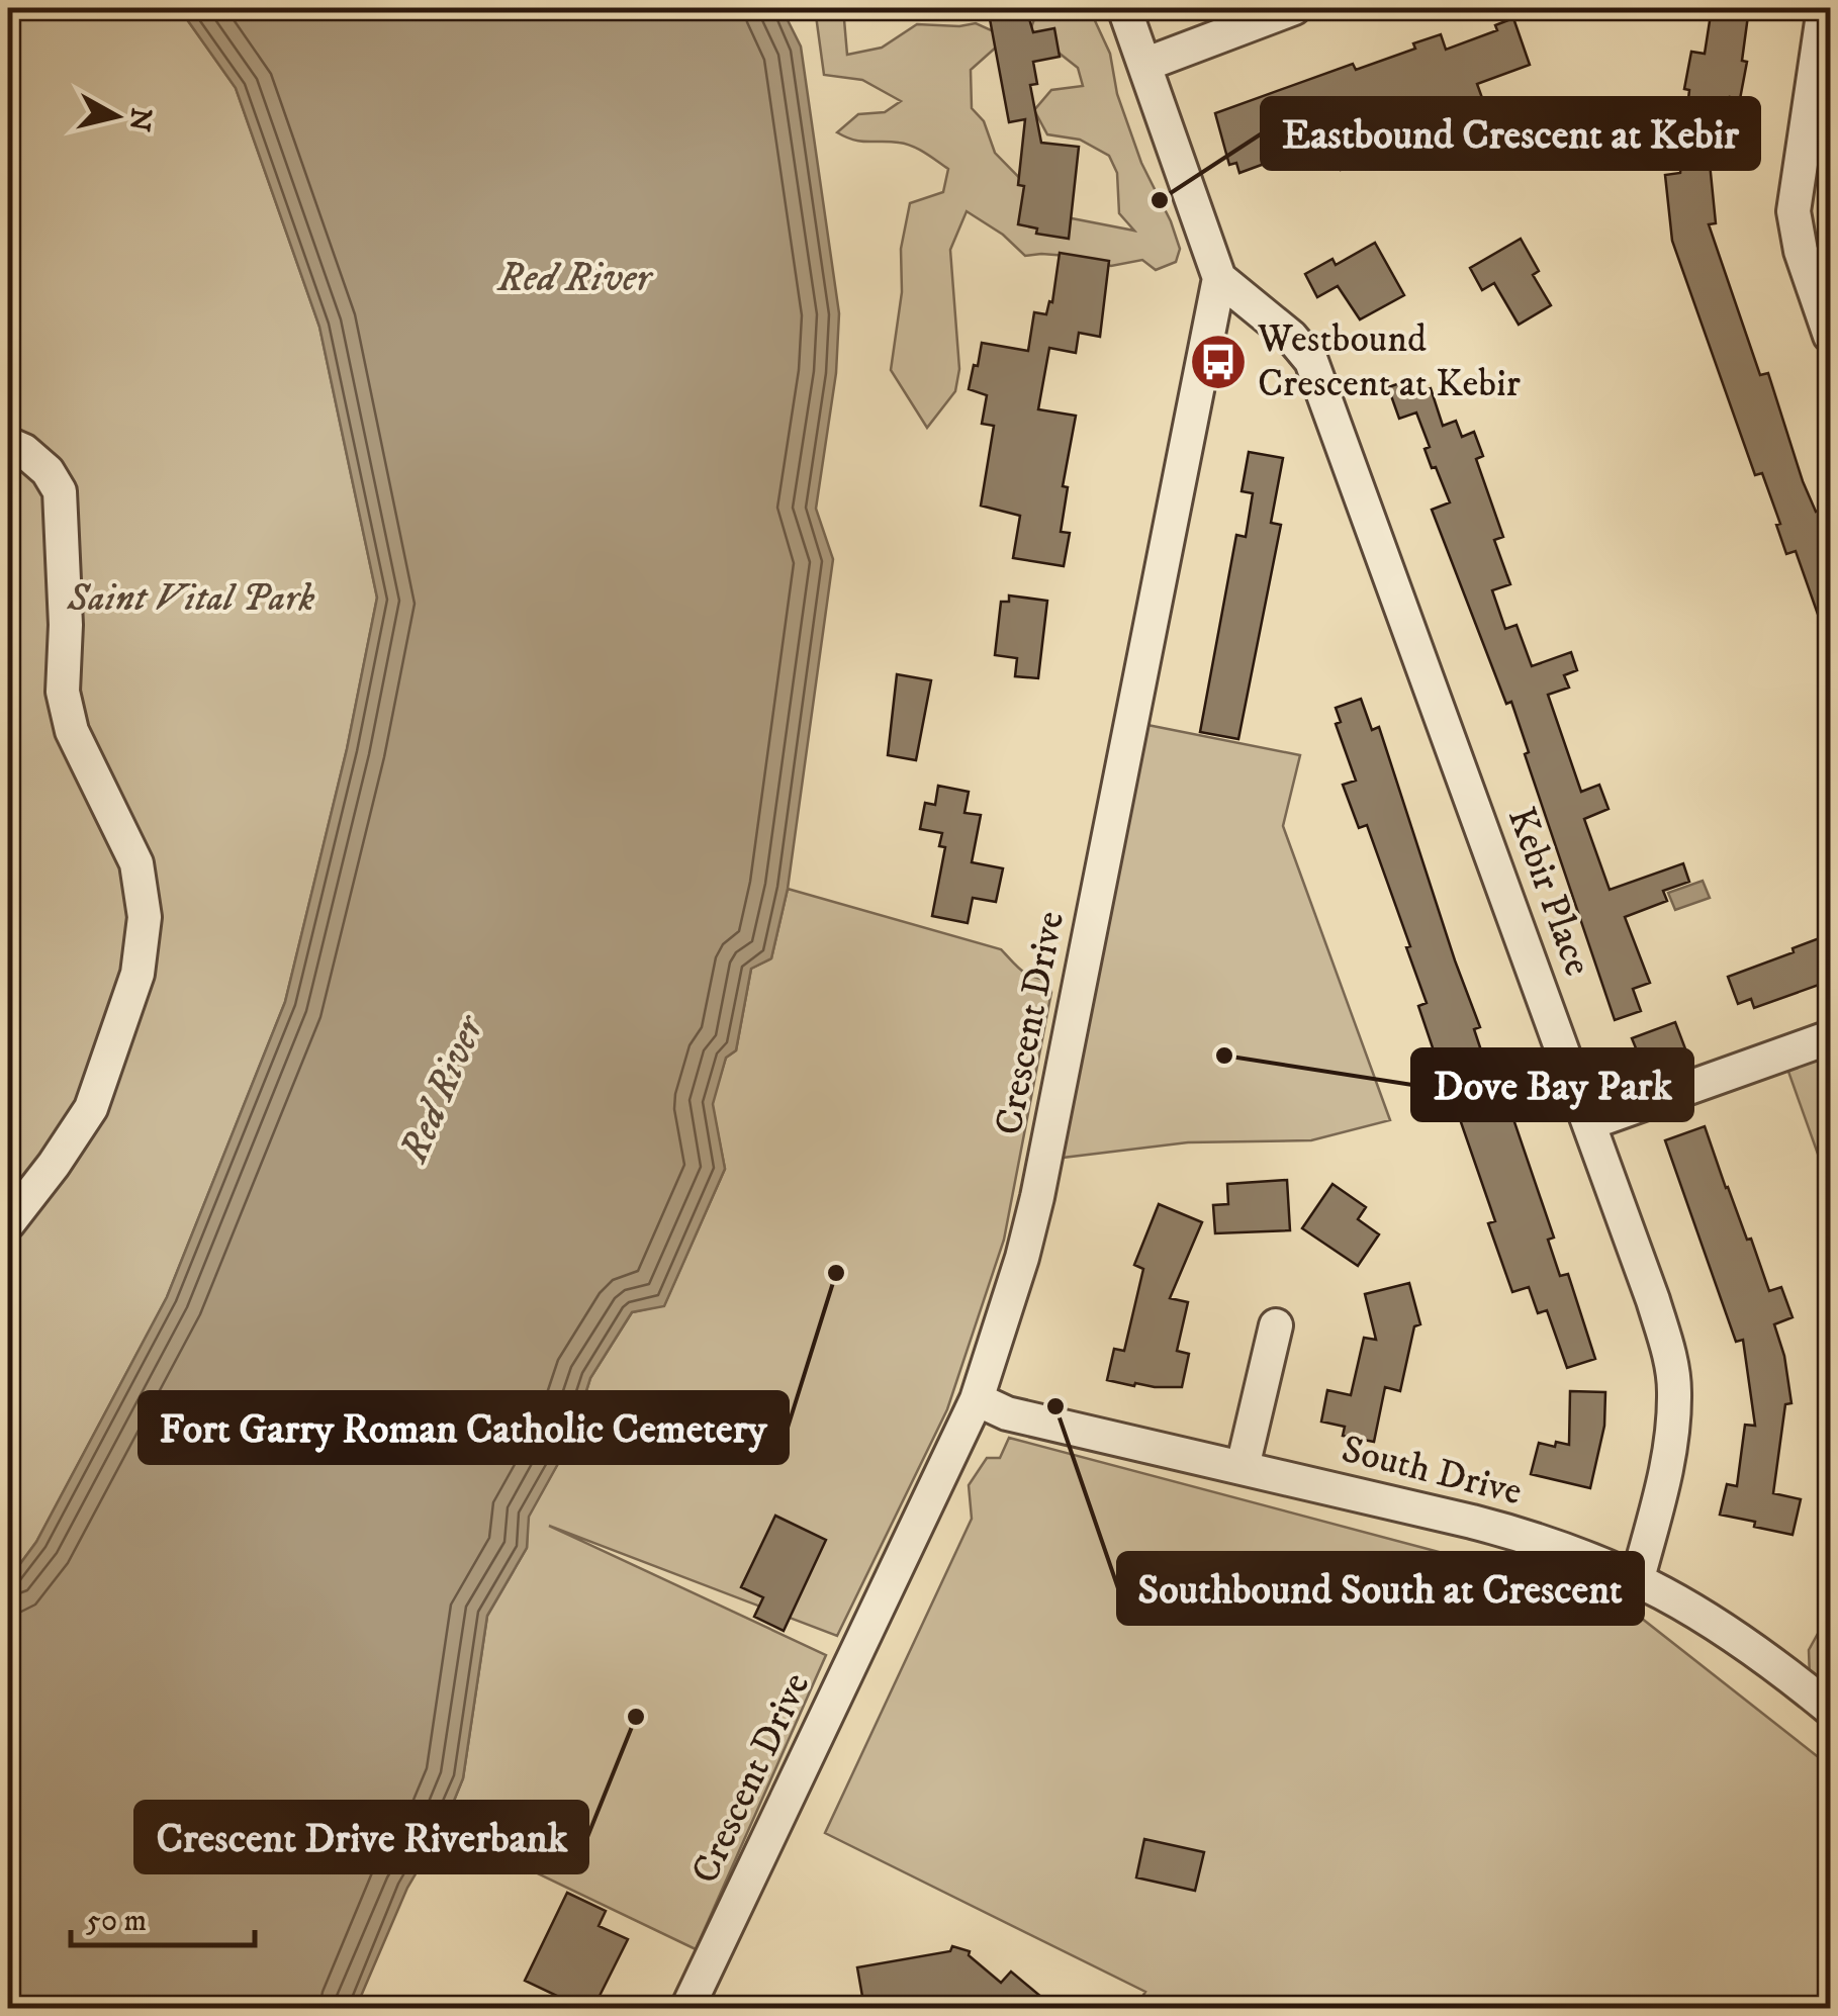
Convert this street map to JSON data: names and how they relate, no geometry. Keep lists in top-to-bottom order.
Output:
{
  "streets": {
    "street": ["Kebir Place", "Crescent Drive", "South Drive"]
  },
  "crossings": [
    ["Kebir Place", "Crescent Drive"],
    ["Kebir Place", "South Drive"],
    ["Crescent Drive", "South Drive"]
  ],
  "water": ["Red River"],
  "parks": ["Saint Vital Park"],
  "places": {
    "other": [
      "Eastbound Crescent at Kebir",
      "Dove Bay Park",
      "Fort Garry Roman Catholic Cemetery",
      "Southbound South at Crescent",
      "Crescent Drive Riverbank"
    ],
    "bus stop": ["Westbound Crescent at Kebir"]
  },
  "scale_bar": "50 m",
  "north": "right"
}
